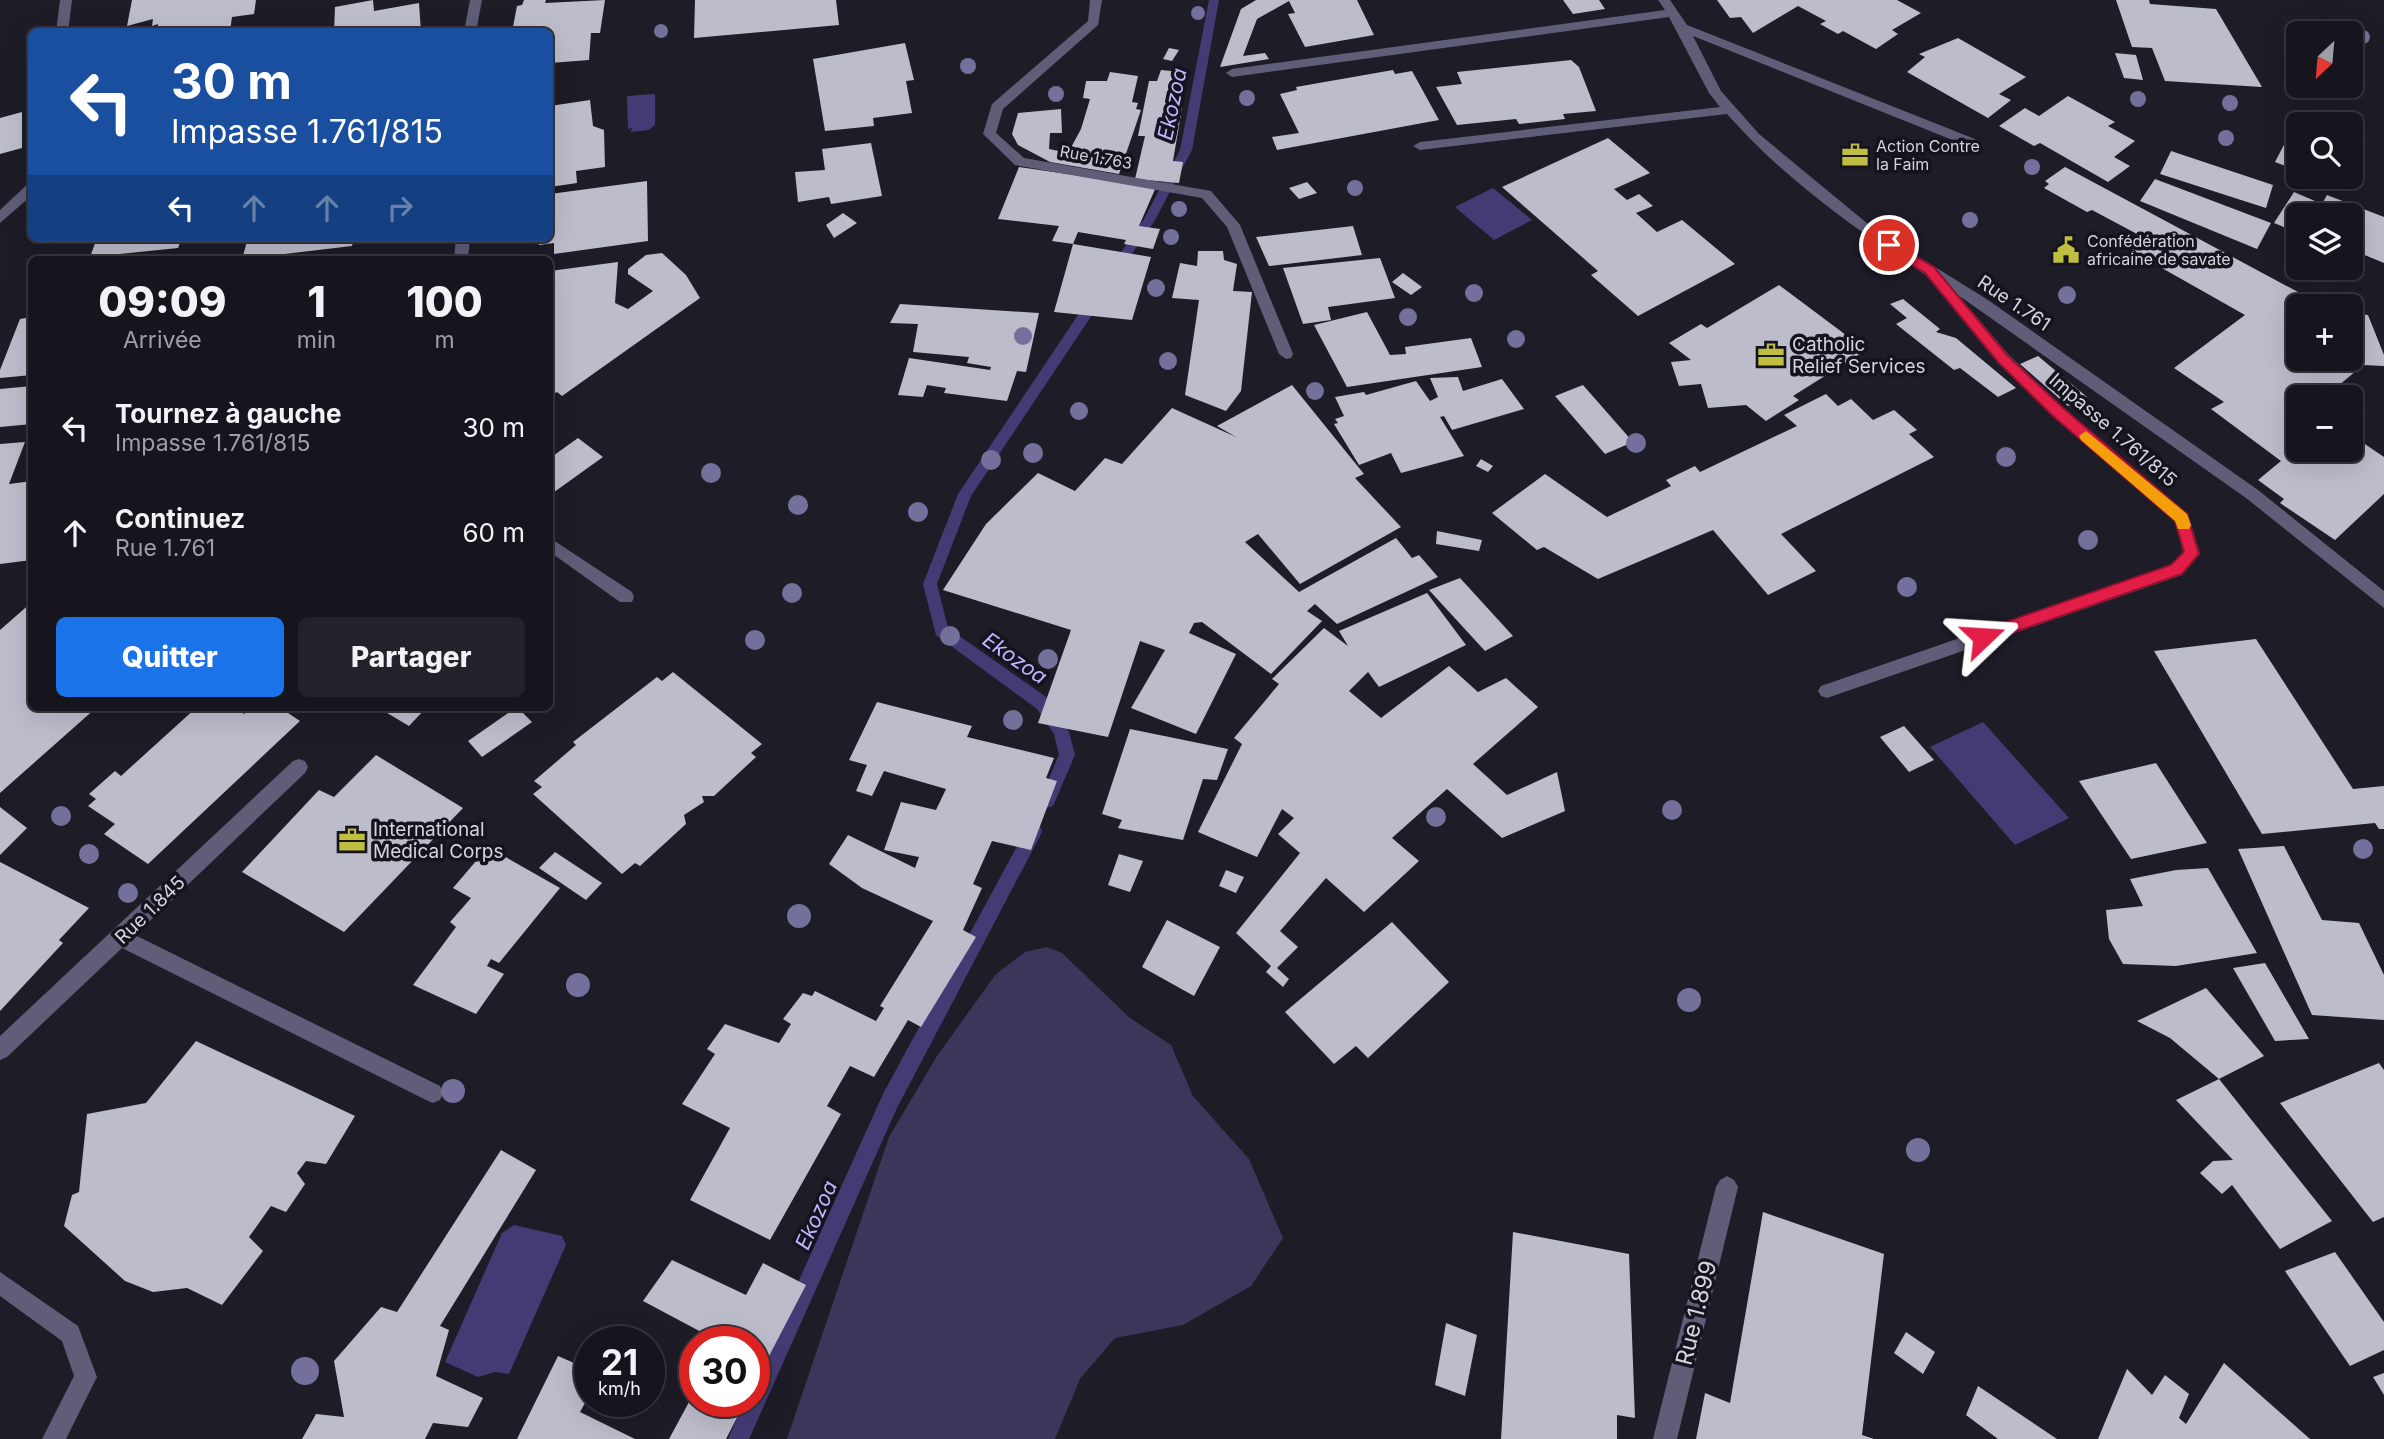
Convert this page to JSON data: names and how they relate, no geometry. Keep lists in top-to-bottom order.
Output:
{
  "streets": {
    "street": [
      "Rue 1.763",
      "Rue 1.761",
      "Impasse 1.761/815",
      "Rue 1.845",
      "Rue 1.899"
    ]
  },
  "crossings": [
    ["Rue 1.761", "Impasse 1.761/815"]
  ],
  "water": ["Ekozoa"],
  "places": {
    "office": ["Action Contre la Faim", "Catholic Relief Services", "International Medical Corps"],
    "public building": ["Confédération africaine de savate"]
  },
  "north": "bottom left",
  "page": {
    "map_buttons": ["+", "−"],
    "turn": ["30 m", "Impasse 1.761/815"],
    "eta": [
      "09:09",
      "Arrivée",
      "1",
      "min",
      "100",
      "m"
    ],
    "list": [
      {
        "name": "Tournez à gauche",
        "note": "Impasse 1.761/815",
        "value": "30 m"
      },
      {
        "name": "Continuez",
        "note": "Rue 1.761",
        "value": "60 m"
      }
    ],
    "buttons": ["Quitter", "Partager"],
    "speed": "21 km/h",
    "limit": "30"
  }
}
